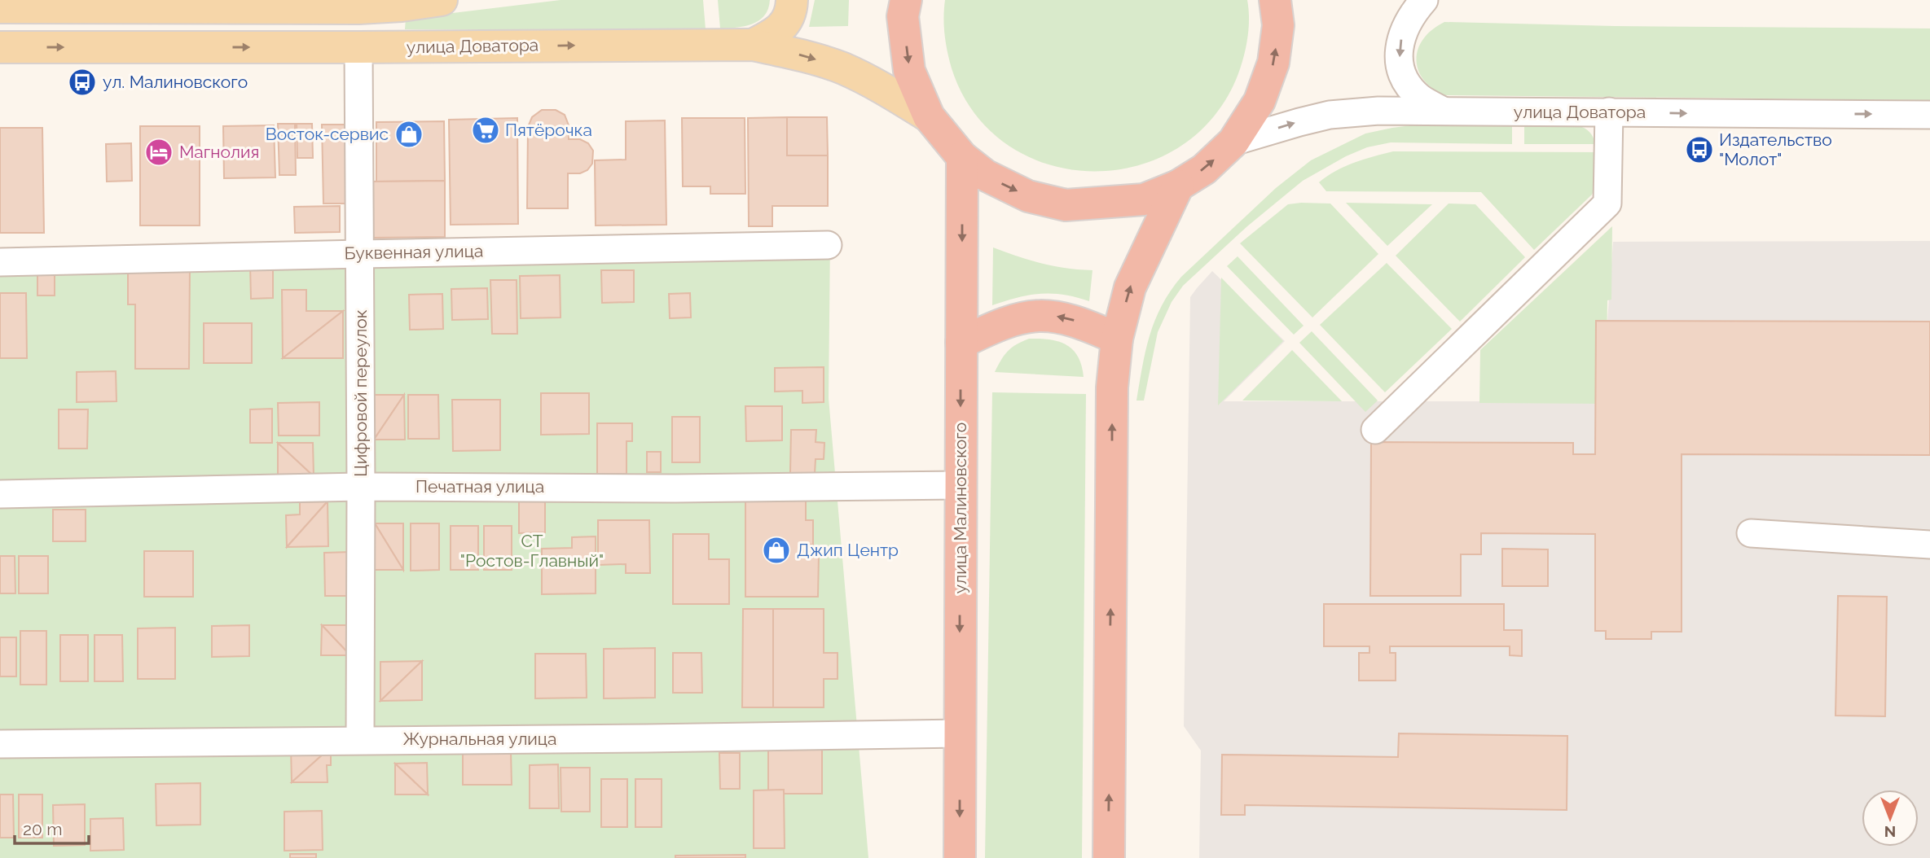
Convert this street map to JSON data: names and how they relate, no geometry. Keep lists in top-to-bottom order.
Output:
{
  "streets": {
    "highway": ["улица Малиновского"],
    "main road": ["улица Доватора"],
    "street": [
      "Буквенная улица",
      "Цифровой переулок",
      "Печатная улица",
      "Журнальная улица"
    ]
  },
  "crossings": [
    ["улица Доватора", "Цифровой переулок"],
    ["Буквенная улица", "Цифровой переулок"],
    ["Цифровой переулок", "Печатная улица"],
    ["Цифровой переулок", "Журнальная улица"],
    ["Печатная улица", "улица Малиновского"],
    ["улица Малиновского", "Журнальная улица"]
  ],
  "one_way": ["улица Доватора"],
  "parks": ["СТ \"Ростов-Главный\""],
  "places": {
    "bus stop": ["ул. Малиновского", "Издательство \"Молот\""],
    "supermarket": ["Пятёрочка"],
    "shop": ["Восток-сервис", "Джип Центр"],
    "hotel": ["Магнолия"]
  },
  "scale_bar": "20 m",
  "north": "bottom"
}
